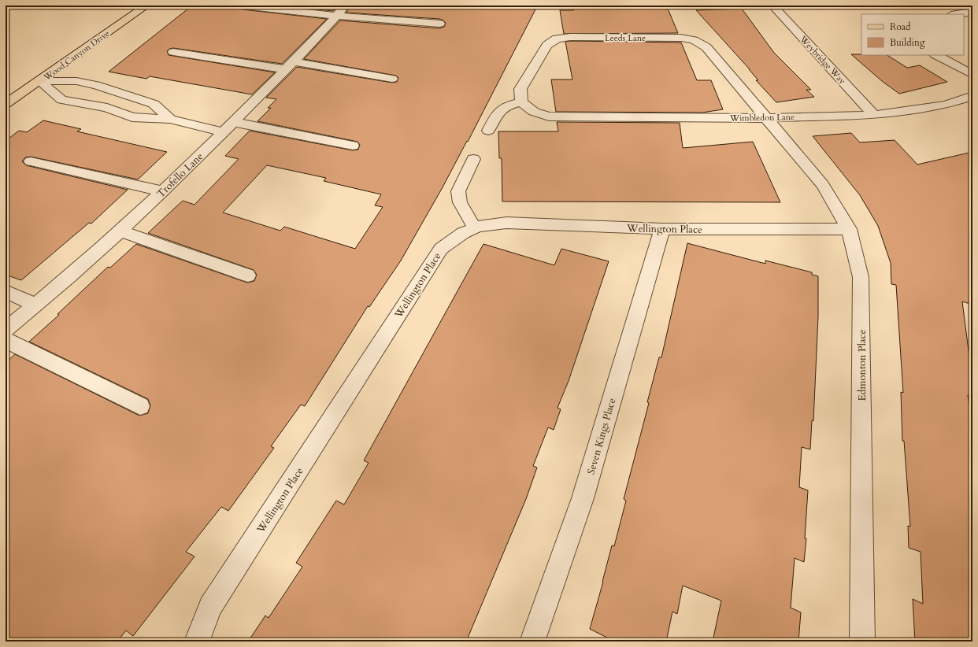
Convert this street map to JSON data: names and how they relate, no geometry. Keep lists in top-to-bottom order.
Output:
{
  "streets": {
    "main road": ["Wood Canyon Drive"],
    "street": [
      "Leeds Lane",
      "Weybridge Way",
      "Wimbledon Lane",
      "Trofello Lane",
      "Wellington Place",
      "Edmonton Place",
      "Seven Kings Place"
    ]
  },
  "crossings": [
    ["Leeds Lane", "Wimbledon Lane"],
    ["Leeds Lane", "Edmonton Place"],
    ["Weybridge Way", "Wimbledon Lane"],
    ["Wimbledon Lane", "Edmonton Place"],
    ["Wellington Place", "Edmonton Place"],
    ["Wellington Place", "Seven Kings Place"]
  ],
  "legend": ["Road", "Building"]
}
